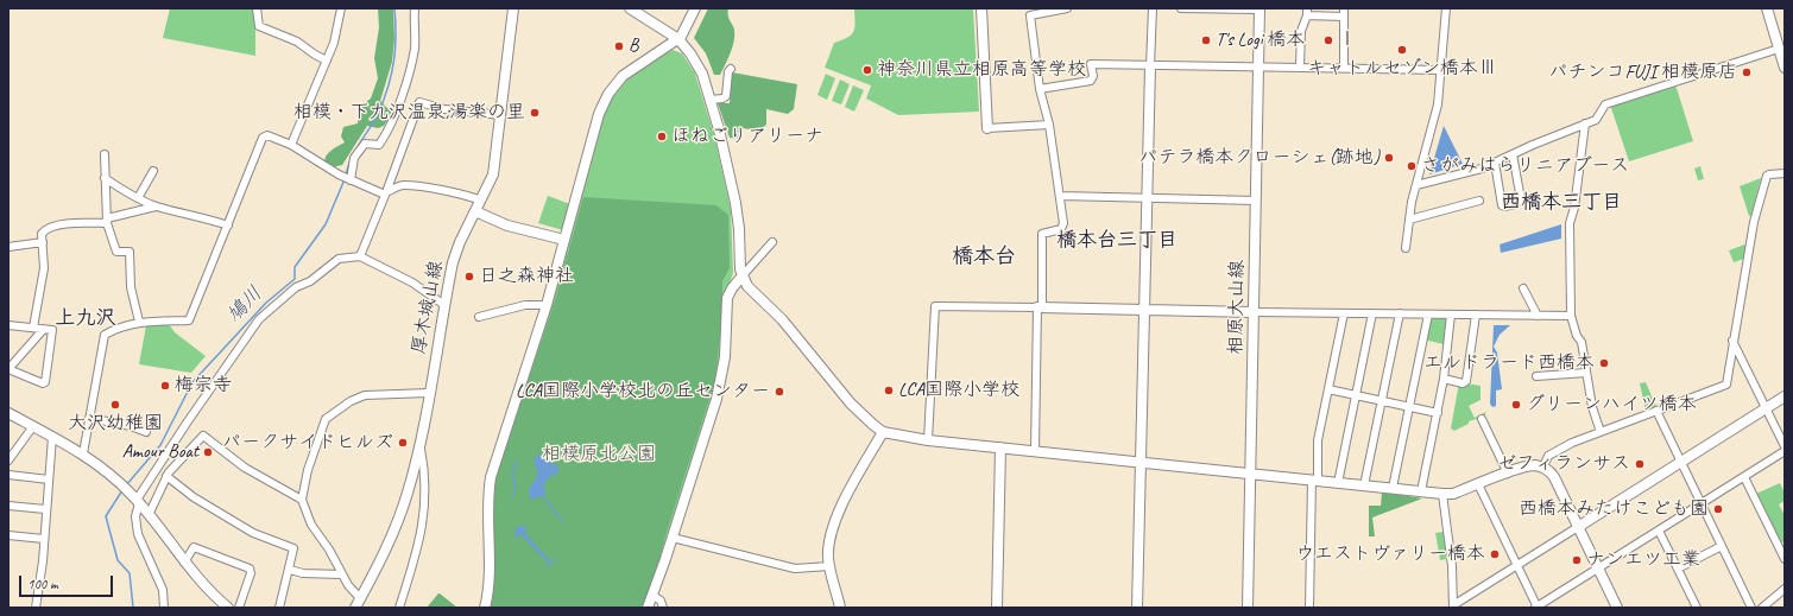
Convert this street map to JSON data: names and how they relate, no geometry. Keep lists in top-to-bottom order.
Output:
{
  "streets": {
    "street": ["厚木城山線", "相原大山線"]
  },
  "districts": [
    "西橋本三丁目",
    "橋本台三丁目",
    "橋本台",
    "上九沢"
  ],
  "water": ["鳩川"],
  "parks": ["相模原北公園"],
  "places": [
    "T's Logi 橋本",
    "Ⅰ",
    "B",
    "キャトルセゾン橋本Ⅲ",
    "神奈川県立相原高等学校",
    "パチンコFUJI 相模原店",
    "相模・下九沢温泉;湯楽の里",
    "ほねごりアリーナ",
    "パテラ橋本クローシェ(跡地)",
    "さがみはらリニアブース",
    "日之森神社",
    "エルドラード西橋本",
    "梅宗寺",
    "LCA国際小学校",
    "LCA国際小学校北の丘センター",
    "大沢幼稚園",
    "グリーンハイツ橋本",
    "パークサイドヒルズ",
    "Amour Boat",
    "ゼフィランサス",
    "西橋本みたけこども園",
    "ウエストヴァリー橋本",
    "ナンエツ工業"
  ],
  "scale_bar": "100 m"
}
